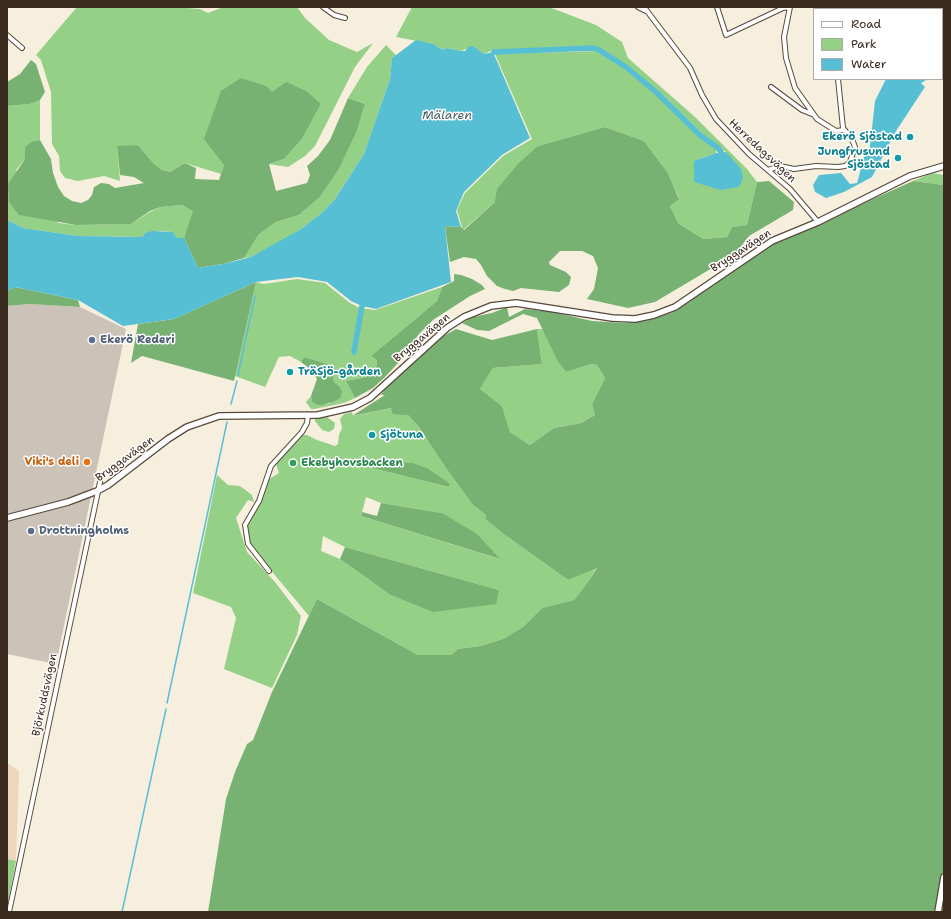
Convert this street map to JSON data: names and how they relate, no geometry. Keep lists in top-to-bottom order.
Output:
{
  "streets": {
    "main road": ["Bryggavägen"],
    "street": ["Herredagsvägen", "Björkuddsvägen"]
  },
  "crossings": [
    ["Herredagsvägen", "Bryggavägen"],
    ["Bryggavägen", "Björkuddsvägen"]
  ],
  "water": ["Mälaren"],
  "places": [
    "Ekerö Sjöstad",
    "Jungfrusund Sjöstad",
    "Ekerö Rederi",
    "TräSjö-gården",
    "Sjötuna",
    "Viki's deli",
    "Ekebyhovsbacken",
    "Drottningholms"
  ],
  "legend": ["Road", "Park", "Water"]
}
